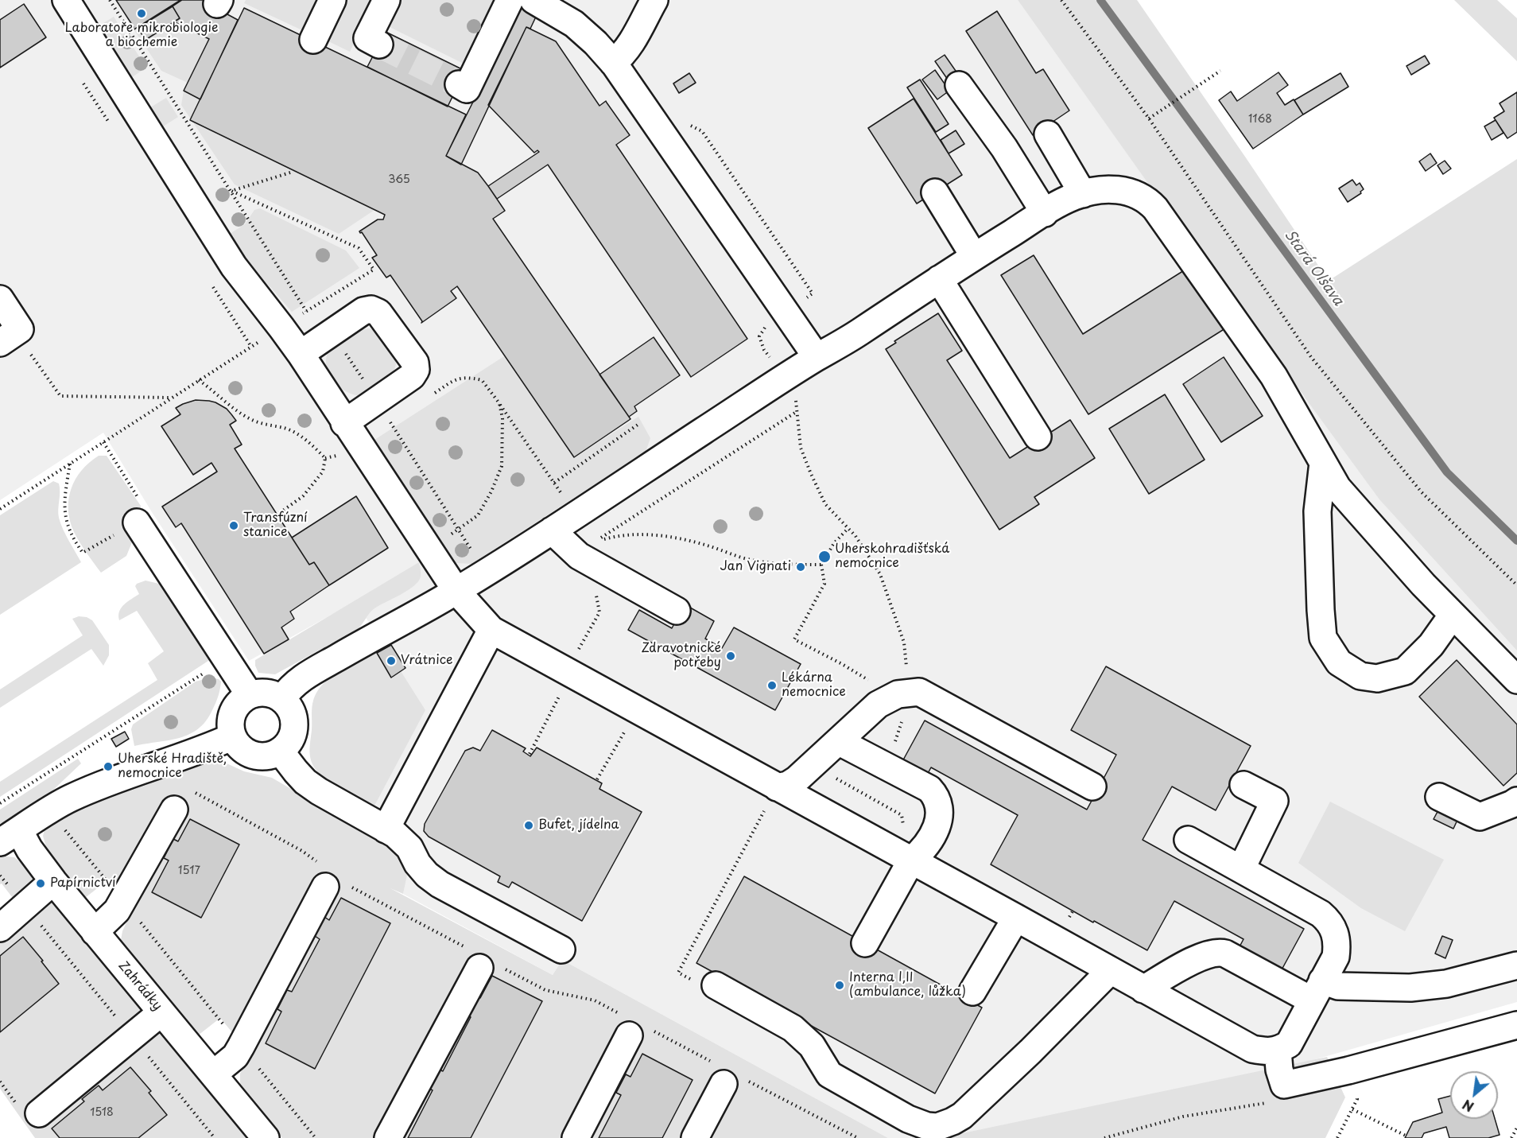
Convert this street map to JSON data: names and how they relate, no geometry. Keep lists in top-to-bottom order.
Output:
{
  "streets": {
    "street": ["Zahrádky"]
  },
  "water": ["Stará Olšava"],
  "places": [
    "Laboratoře mikrobiologie a biochemie",
    "Transfúzní stanice",
    "Uherskohradišťská nemocnice",
    "Jan Vignati",
    "Zdravotnické potřeby",
    "Vrátnice",
    "Lékárna nemocnice",
    "Uherské Hradiště, nemocnice",
    "Bufet, jídelna",
    "Papírnictví",
    "Interna I,II (ambulance, lůžka)"
  ],
  "house_numbers": [
    "1168",
    "365",
    "1517",
    "1518"
  ],
  "north": "bottom left"
}
